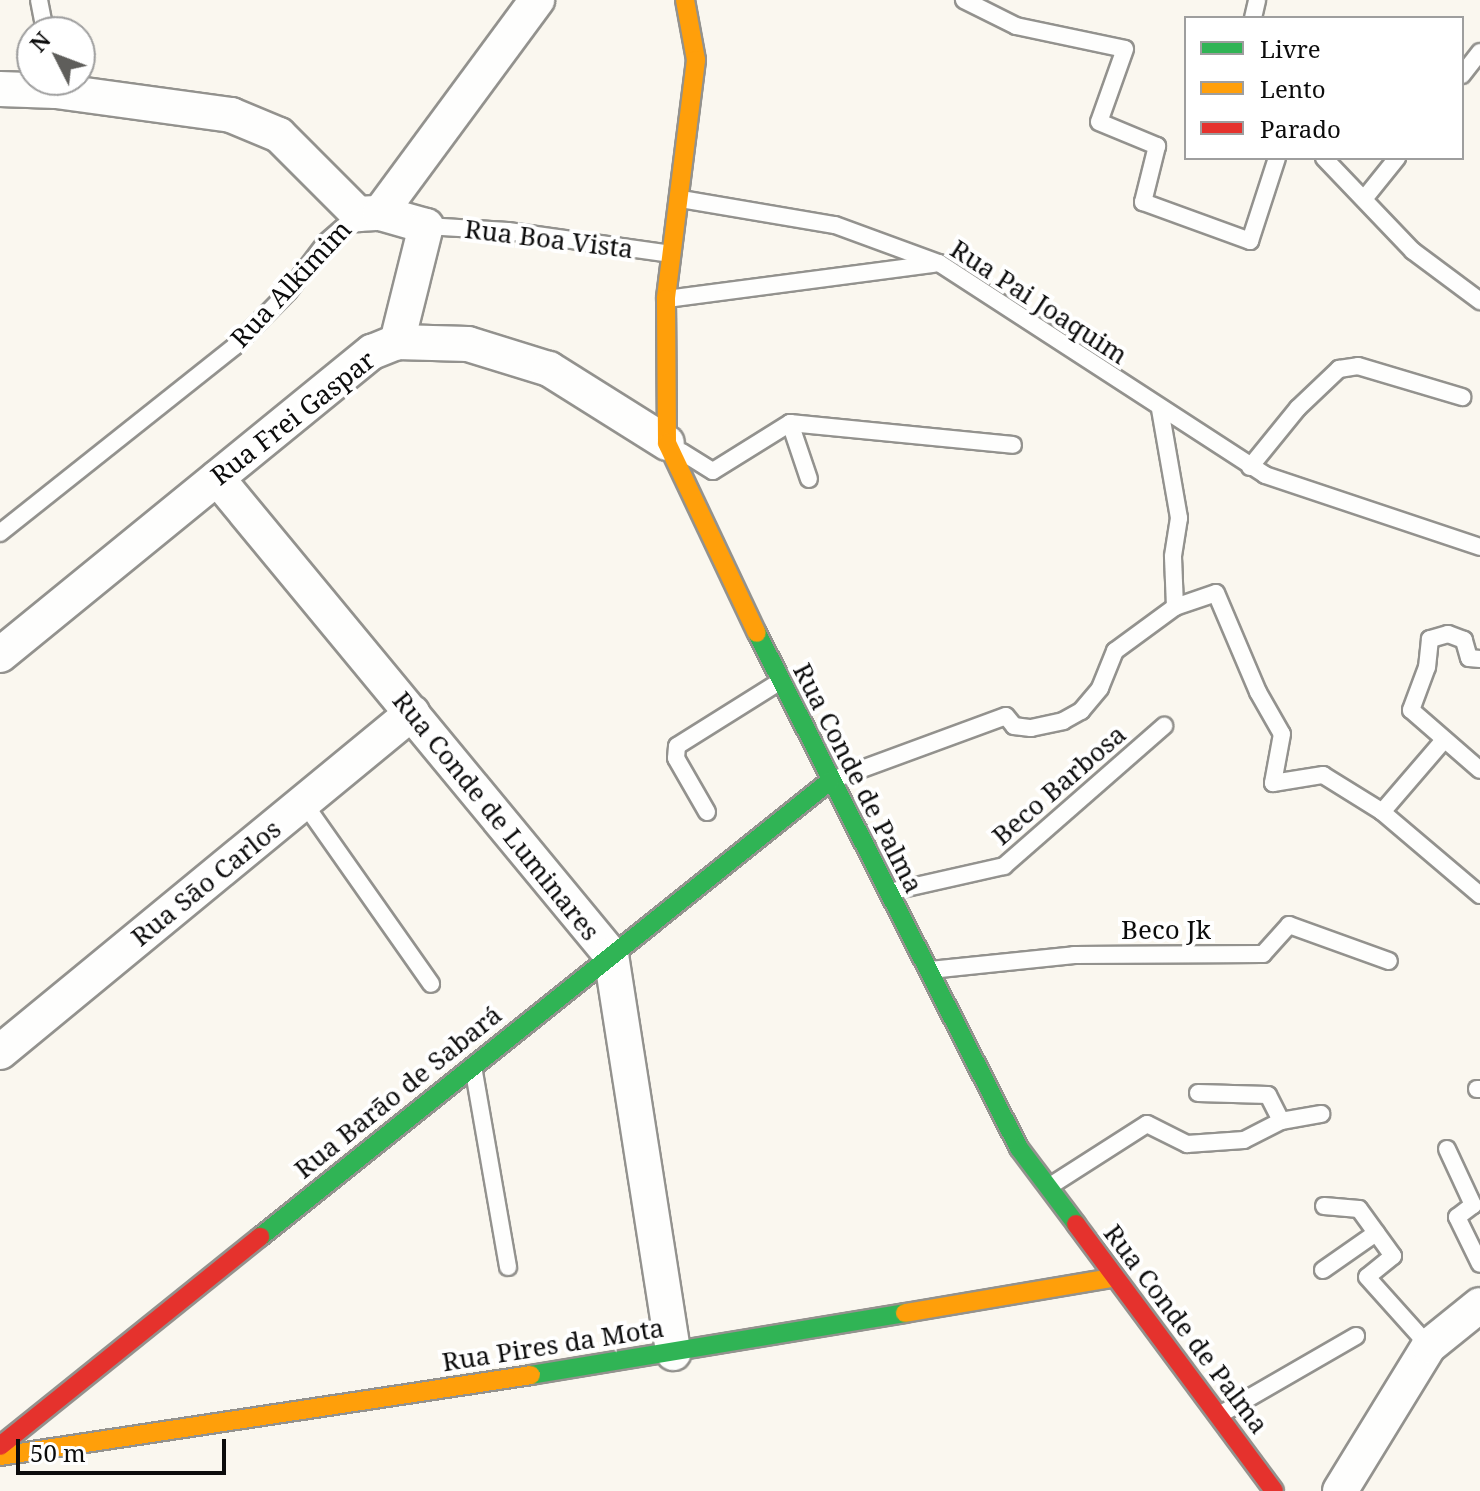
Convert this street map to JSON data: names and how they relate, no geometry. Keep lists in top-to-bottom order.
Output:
{
  "streets": {
    "street": [
      "Rua Alkimim",
      "Rua Frei Gaspar",
      "Rua Conde de Palma",
      "Rua Conde de Luminares",
      "Rua São Carlos",
      "Rua Barão de Sabará",
      "Rua Pires da Mota"
    ],
    "lane": [
      "Rua Boa Vista",
      "Rua Pai Joaquim",
      "Beco Barbosa",
      "Beco Jk"
    ]
  },
  "crossings": [
    ["Rua Boa Vista", "Rua Conde de Palma"],
    ["Rua Pai Joaquim", "Rua Conde de Palma"],
    ["Rua Frei Gaspar", "Rua Conde de Palma"],
    ["Rua Frei Gaspar", "Rua Conde de Luminares"],
    ["Rua Conde de Palma", "Beco Barbosa"],
    ["Rua Conde de Palma", "Beco Jk"],
    ["Rua Conde de Palma", "Rua Barão de Sabará"],
    ["Rua Conde de Palma", "Rua Pires da Mota"],
    ["Rua Conde de Luminares", "Rua São Carlos"],
    ["Rua Conde de Luminares", "Rua Barão de Sabará"],
    ["Rua Conde de Luminares", "Rua Pires da Mota"]
  ],
  "legend": ["Livre", "Lento", "Parado"],
  "scale_bar": "50 m",
  "north": "top left"
}
